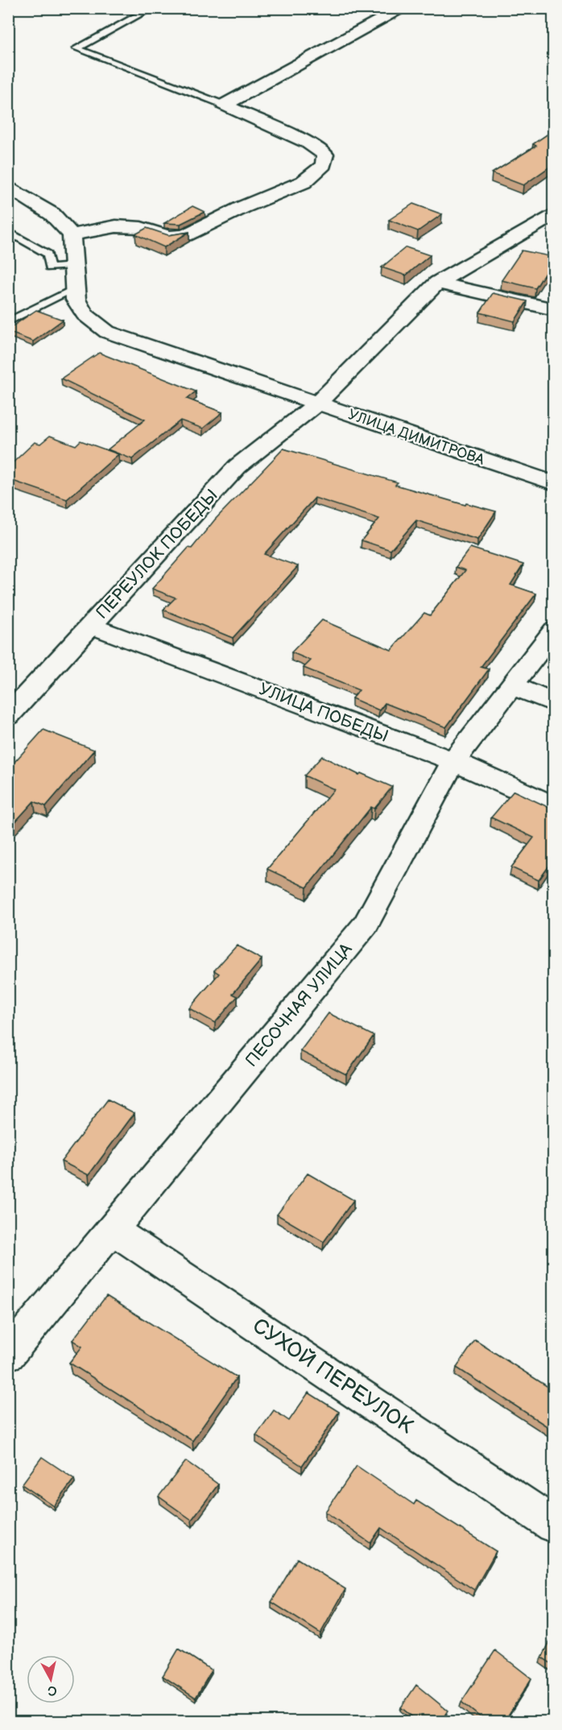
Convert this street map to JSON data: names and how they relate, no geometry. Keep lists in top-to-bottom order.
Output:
{
  "streets": {
    "street": [
      "УЛИЦА ДИМИТРОВА",
      "ПЕРЕУЛОК ПОБЕДЫ",
      "УЛИЦА ПОБЕДЫ",
      "ПЕСОЧНАЯ УЛИЦА",
      "СУХОЙ ПЕРЕУЛОК"
    ]
  },
  "crossings": [
    ["УЛИЦА ДИМИТРОВА", "ПЕРЕУЛОК ПОБЕДЫ"],
    ["ПЕРЕУЛОК ПОБЕДЫ", "УЛИЦА ПОБЕДЫ"],
    ["УЛИЦА ПОБЕДЫ", "ПЕСОЧНАЯ УЛИЦА"],
    ["ПЕСОЧНАЯ УЛИЦА", "СУХОЙ ПЕРЕУЛОК"]
  ],
  "north": "bottom"
}
